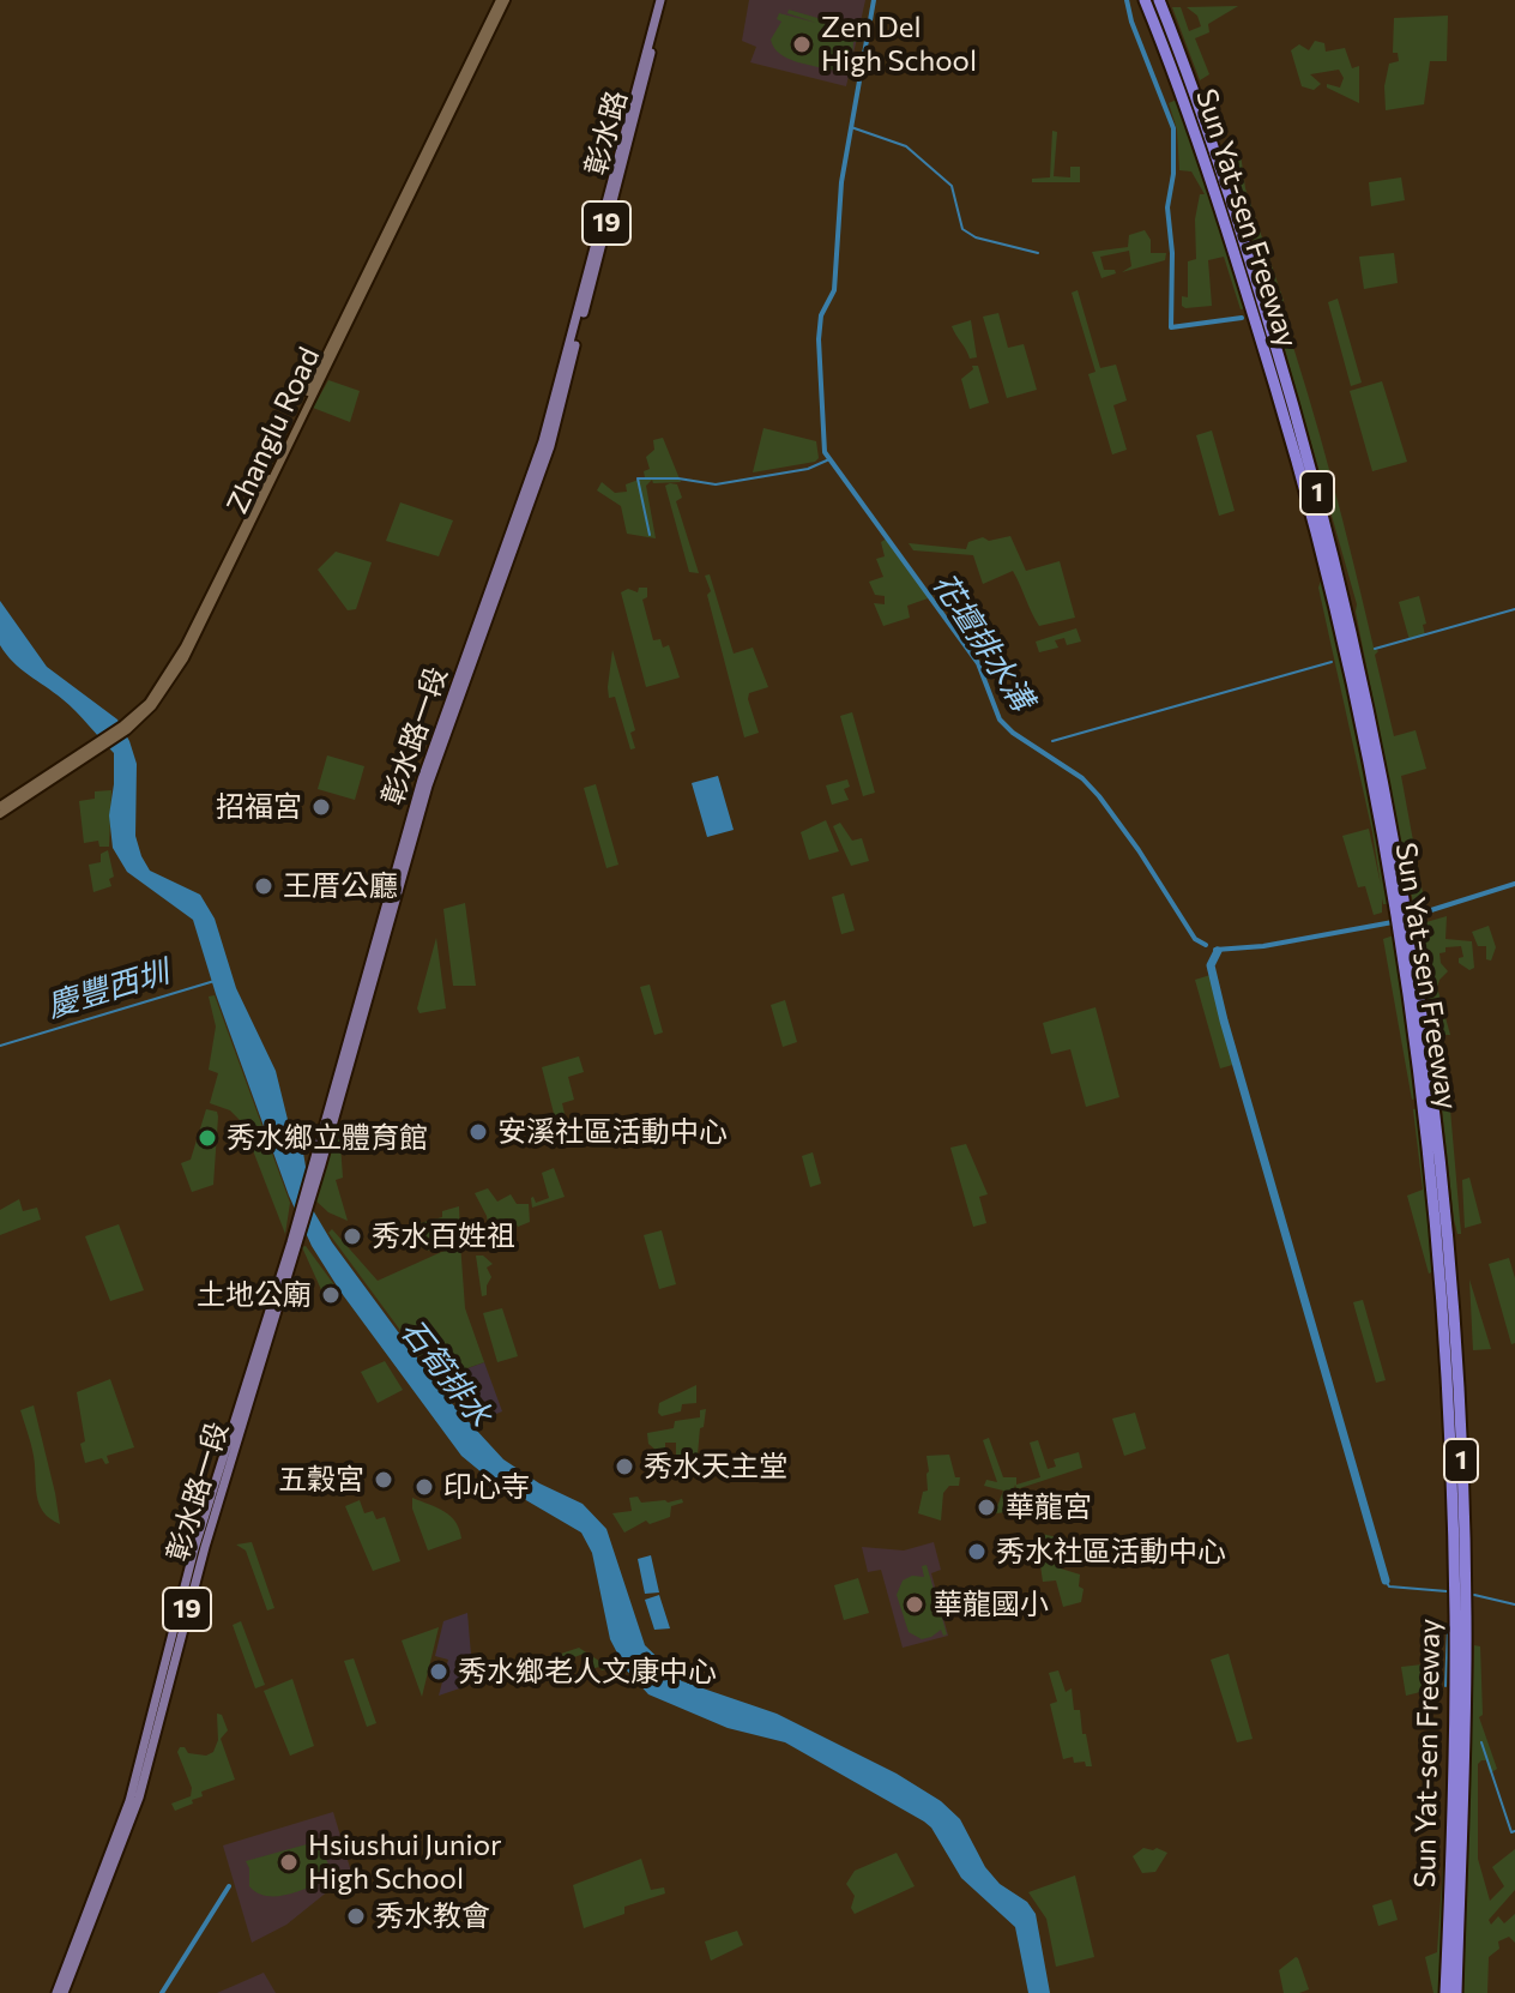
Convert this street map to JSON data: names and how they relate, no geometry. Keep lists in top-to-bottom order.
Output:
{
  "streets": {
    "highway": ["Sun Yat-sen Freeway", "1"],
    "main road": [
      "彰水路",
      "19",
      "Zhanglu Road",
      "彰水路一段"
    ]
  },
  "crossings": [
    ["彰水路", "彰水路一段"]
  ],
  "water": ["花壇排水溝", "慶豐西圳", "石筍排水"],
  "places": [
    "Zen Del High School",
    "招福宮",
    "王厝公廳",
    "安溪社區活動中心",
    "秀水鄉立體育館",
    "秀水百姓祖",
    "土地公廟",
    "秀水天主堂",
    "五穀宮",
    "印心寺",
    "華龍宮",
    "秀水社區活動中心",
    "華龍國小",
    "秀水鄉老人文康中心",
    "Hsiushui Junior High School",
    "秀水教會"
  ]
}
